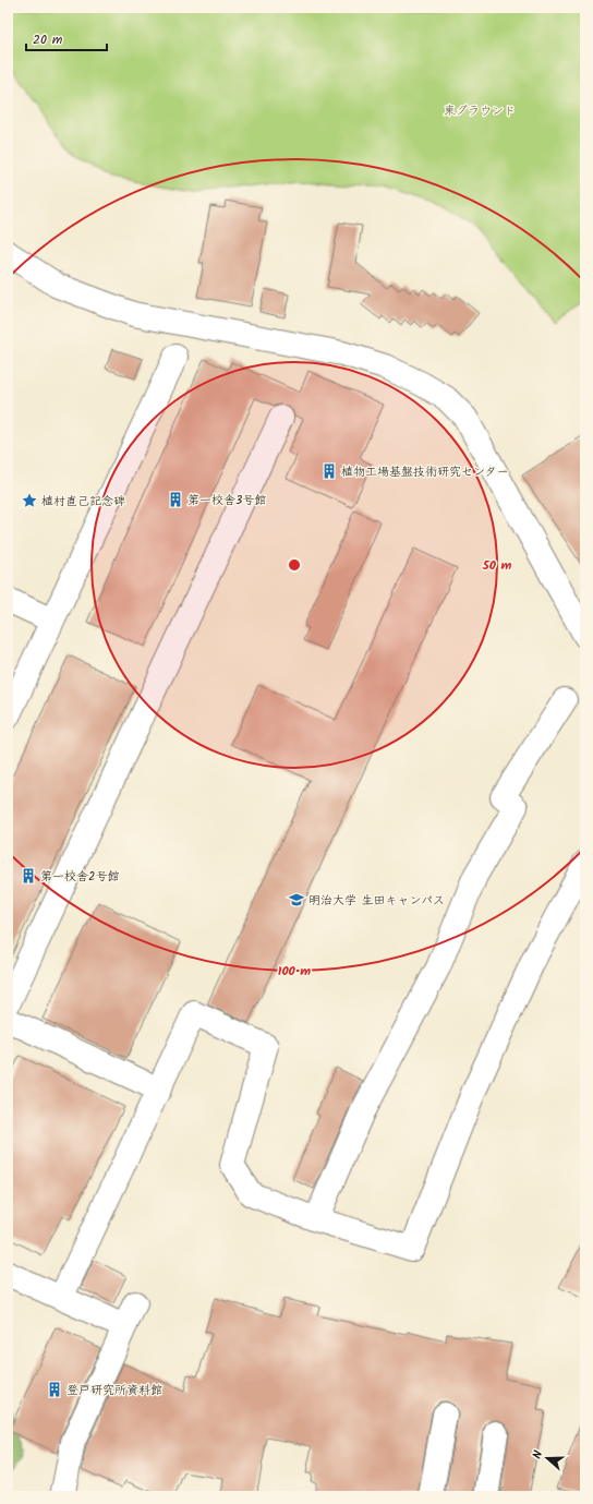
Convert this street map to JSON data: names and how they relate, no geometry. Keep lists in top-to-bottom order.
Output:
{
  "parks": ["東グラウンド"],
  "places": {
    "building": [
      "植物工場基盤技術研究センター",
      "第一校舎3号館",
      "第一校舎2号館",
      "登戸研究所資料館"
    ],
    "place": ["植村直己記念碑"],
    "school or university": ["明治大学 生田キャンパス"]
  },
  "scale_bar": "20 m",
  "north": "left",
  "rings": ["50 m", "100 m"]
}
